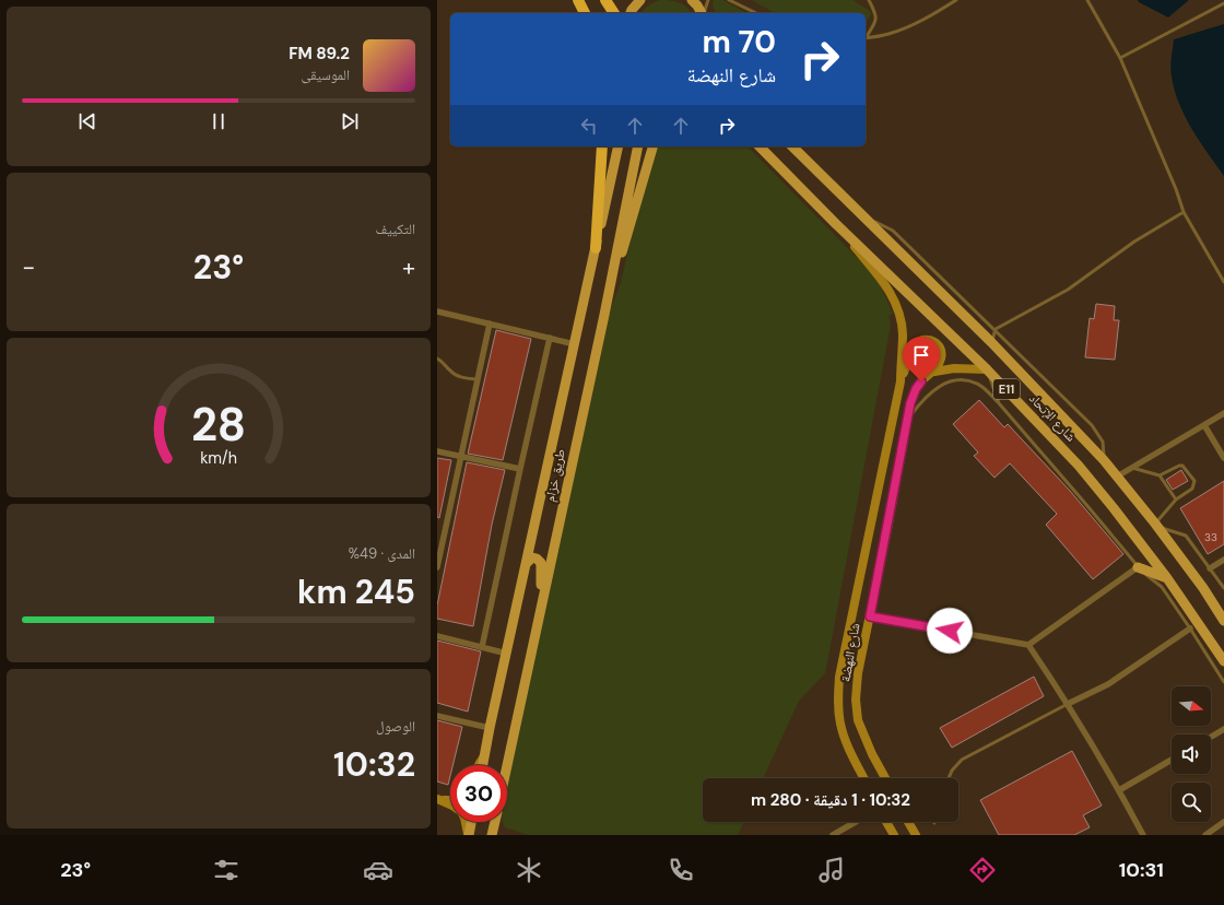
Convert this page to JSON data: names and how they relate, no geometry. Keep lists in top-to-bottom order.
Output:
{
  "streets": {
    "main road": [
      "E11",
      "شارع الإتحاد",
      "طريق خزام",
      "شارع النهضة"
    ]
  },
  "house_numbers": ["33"],
  "north": "right",
  "page": {
    "turn": ["70 m", "شارع النهضة"],
    "song": ["89.2 FM", "الموسيقى"],
    "tile": [
      "التكييف",
      ["المدى · 49%", "245 km"],
      ["الوصول", "10:32"]
    ],
    "heat": ["−", "23°", "+"],
    "limit": "30",
    "trip": "10:32 · 1 دقيقة · 280 m",
    "tabs": ["10:31", "23°"],
    "gauge": ["28", "km/h"]
  }
}
